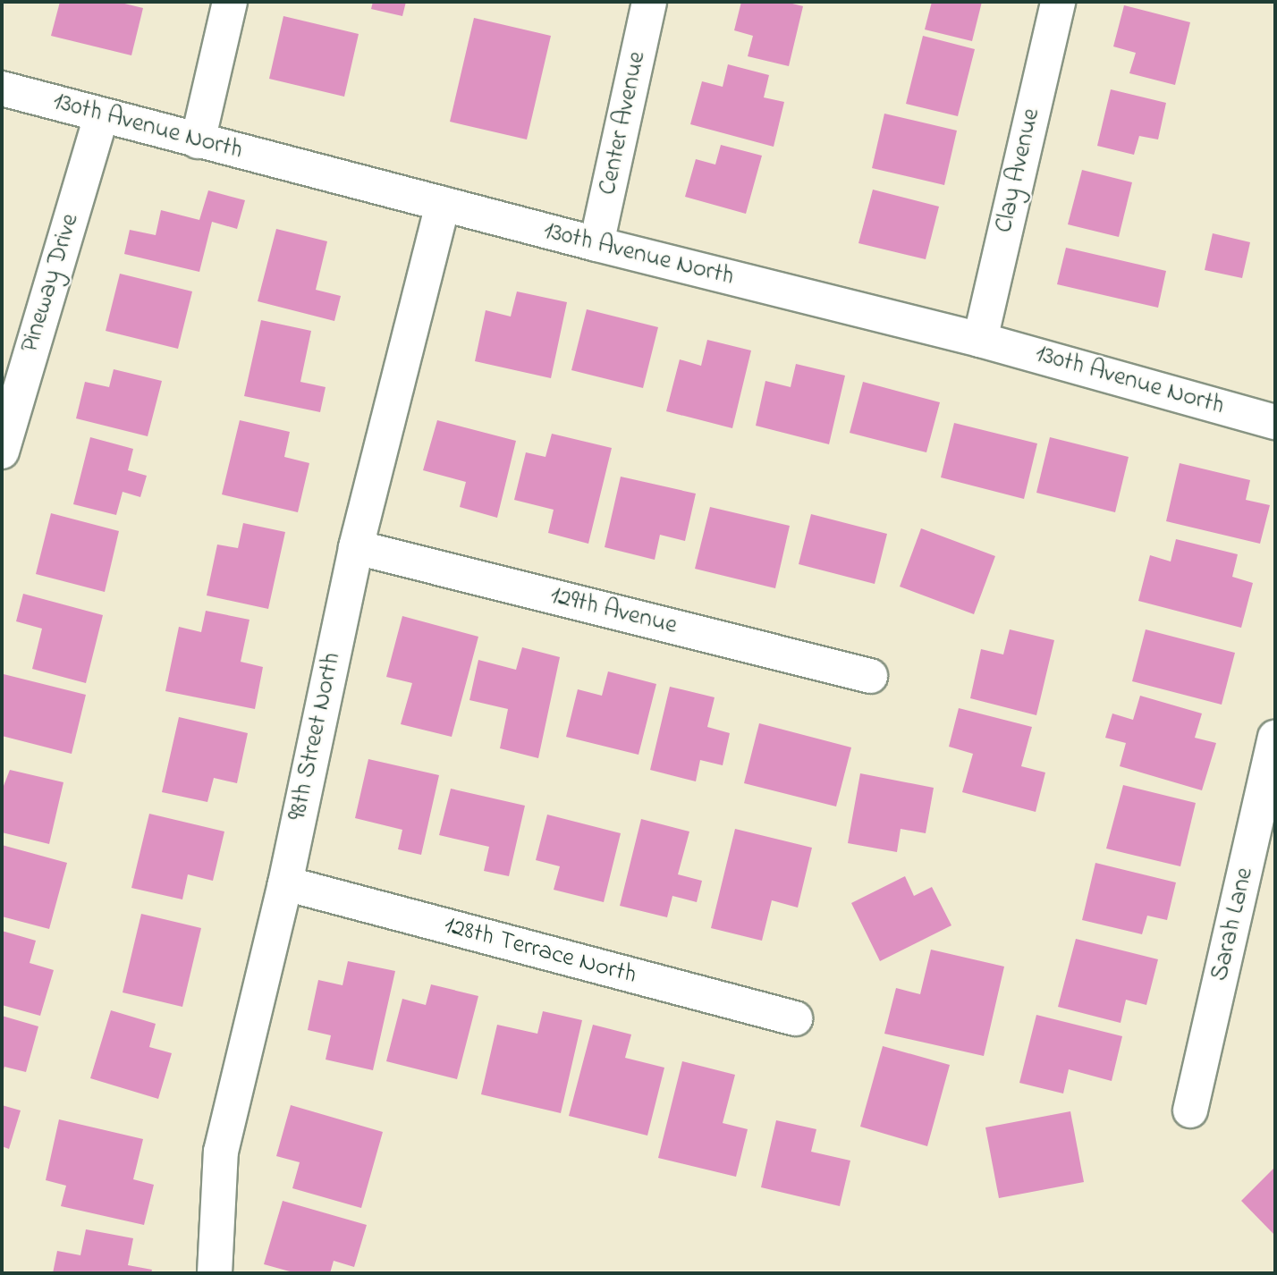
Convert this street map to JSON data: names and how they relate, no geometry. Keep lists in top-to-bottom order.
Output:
{
  "streets": {
    "street": [
      "Center Avenue",
      "130th Avenue North",
      "Clay Avenue",
      "Pineway Drive",
      "129th Avenue",
      "98th Street North",
      "Sarah Lane",
      "128th Terrace North"
    ]
  },
  "crossings": [
    ["Center Avenue", "130th Avenue North"],
    ["130th Avenue North", "Clay Avenue"],
    ["130th Avenue North", "Pineway Drive"],
    ["130th Avenue North", "98th Street North"],
    ["129th Avenue", "98th Street North"],
    ["98th Street North", "128th Terrace North"]
  ]
}
